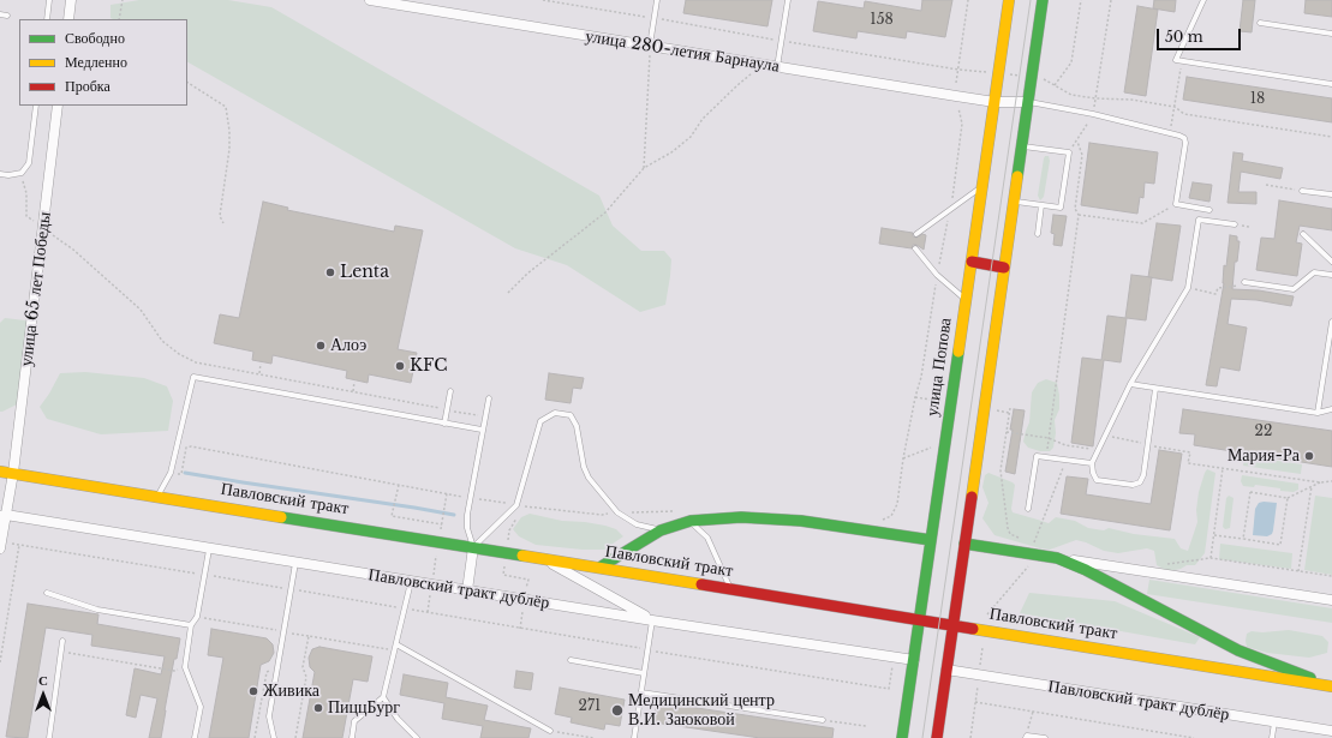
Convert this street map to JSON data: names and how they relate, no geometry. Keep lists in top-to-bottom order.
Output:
{
  "streets": {
    "main road": ["улица Попова", "Павловский тракт"],
    "street": ["улица 280-летия Барнаула", "улица 65 лет Победы", "Павловский тракт дублёр"]
  },
  "crossings": [
    ["улица 280-летия Барнаула", "улица Попова"],
    ["улица 65 лет Победы", "Павловский тракт"],
    ["улица 65 лет Победы", "Павловский тракт дублёр"],
    ["улица Попова", "Павловский тракт"],
    ["улица Попова", "Павловский тракт дублёр"]
  ],
  "places": [
    "Lenta",
    "Алоэ",
    "KFC",
    "Мария-Ра",
    "Живика",
    "ПиццБург",
    "Медицинский центр В.И. Заюковой"
  ],
  "house_numbers": [
    "158",
    "18",
    "22",
    "271"
  ],
  "legend": ["Свободно", "Медленно", "Пробка"],
  "scale_bar": "50 m",
  "north": "top"
}
